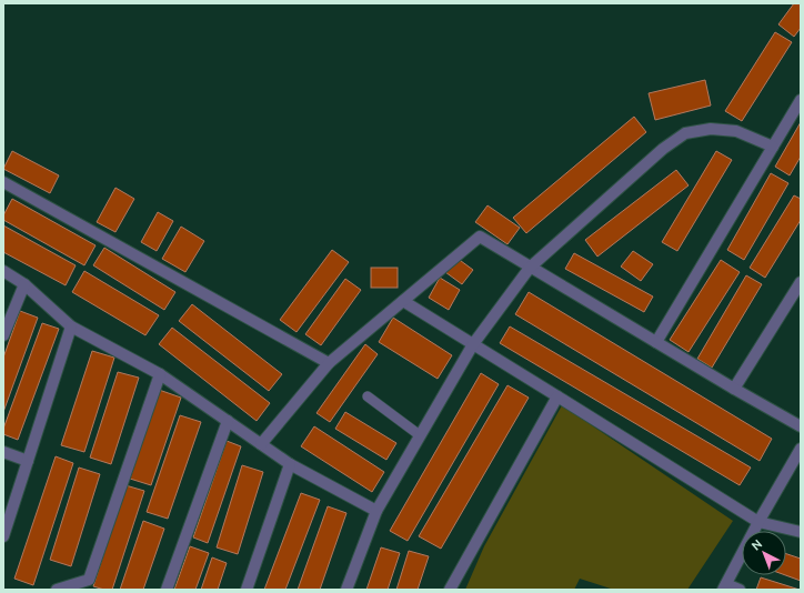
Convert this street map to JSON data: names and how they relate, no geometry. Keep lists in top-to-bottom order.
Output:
{
  "north": "top left"
}
